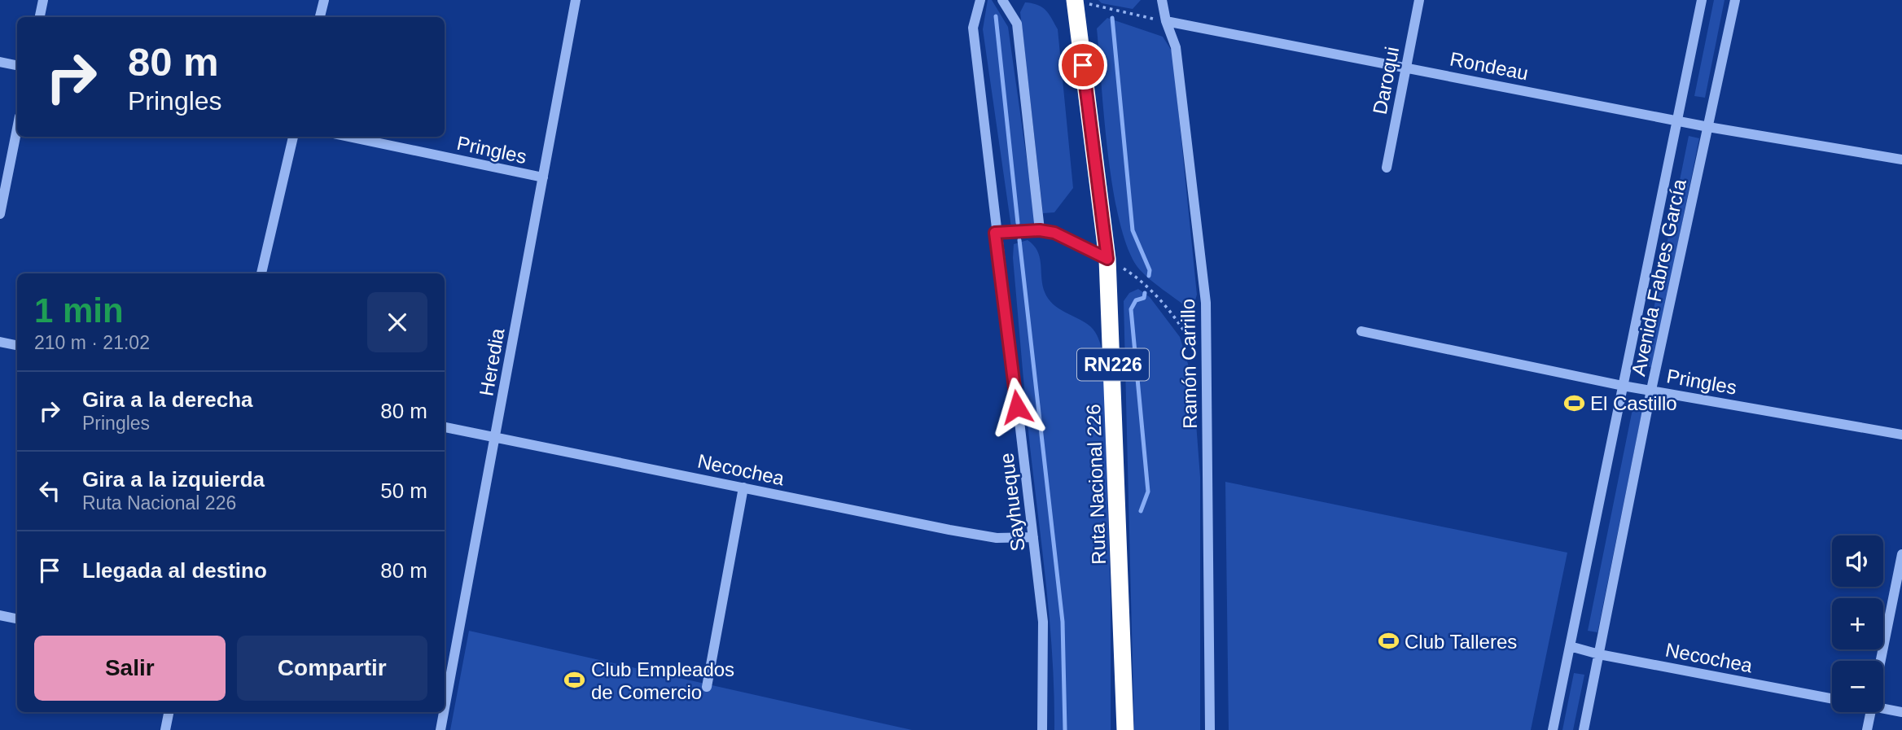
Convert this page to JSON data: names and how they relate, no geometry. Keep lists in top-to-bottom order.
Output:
{
  "streets": {
    "highway": ["RN226", "Ruta Nacional 226"],
    "street": [
      "Rondeau",
      "Daroqui",
      "Pringles",
      "Avenida Fabres García",
      "Heredia",
      "Ramón Carrillo",
      "Necochea",
      "Sayhueque"
    ]
  },
  "crossings": [
    ["Rondeau", "Daroqui"],
    ["Rondeau", "Avenida Fabres García"],
    ["Rondeau", "Ramón Carrillo"],
    ["Pringles", "Avenida Fabres García"],
    ["Pringles", "Heredia"],
    ["Avenida Fabres García", "Necochea"],
    ["Heredia", "Necochea"],
    ["Necochea", "Sayhueque"]
  ],
  "places": {
    "sports": ["El Castillo", "Club Talleres", "Club Empleados de Comercio"]
  },
  "page": {
    "turn": ["80 m", "Pringles"],
    "heading": ["1 min", "210 m · 21:02"],
    "list": [
      {
        "name": "Gira a la derecha",
        "note": "Pringles",
        "value": "80 m"
      },
      {
        "name": "Gira a la izquierda",
        "note": "Ruta Nacional 226",
        "value": "50 m"
      },
      {
        "name": "Llegada al destino",
        "value": "80 m"
      }
    ],
    "map_buttons": ["+", "−"],
    "buttons": ["Salir", "Compartir"]
  }
}
